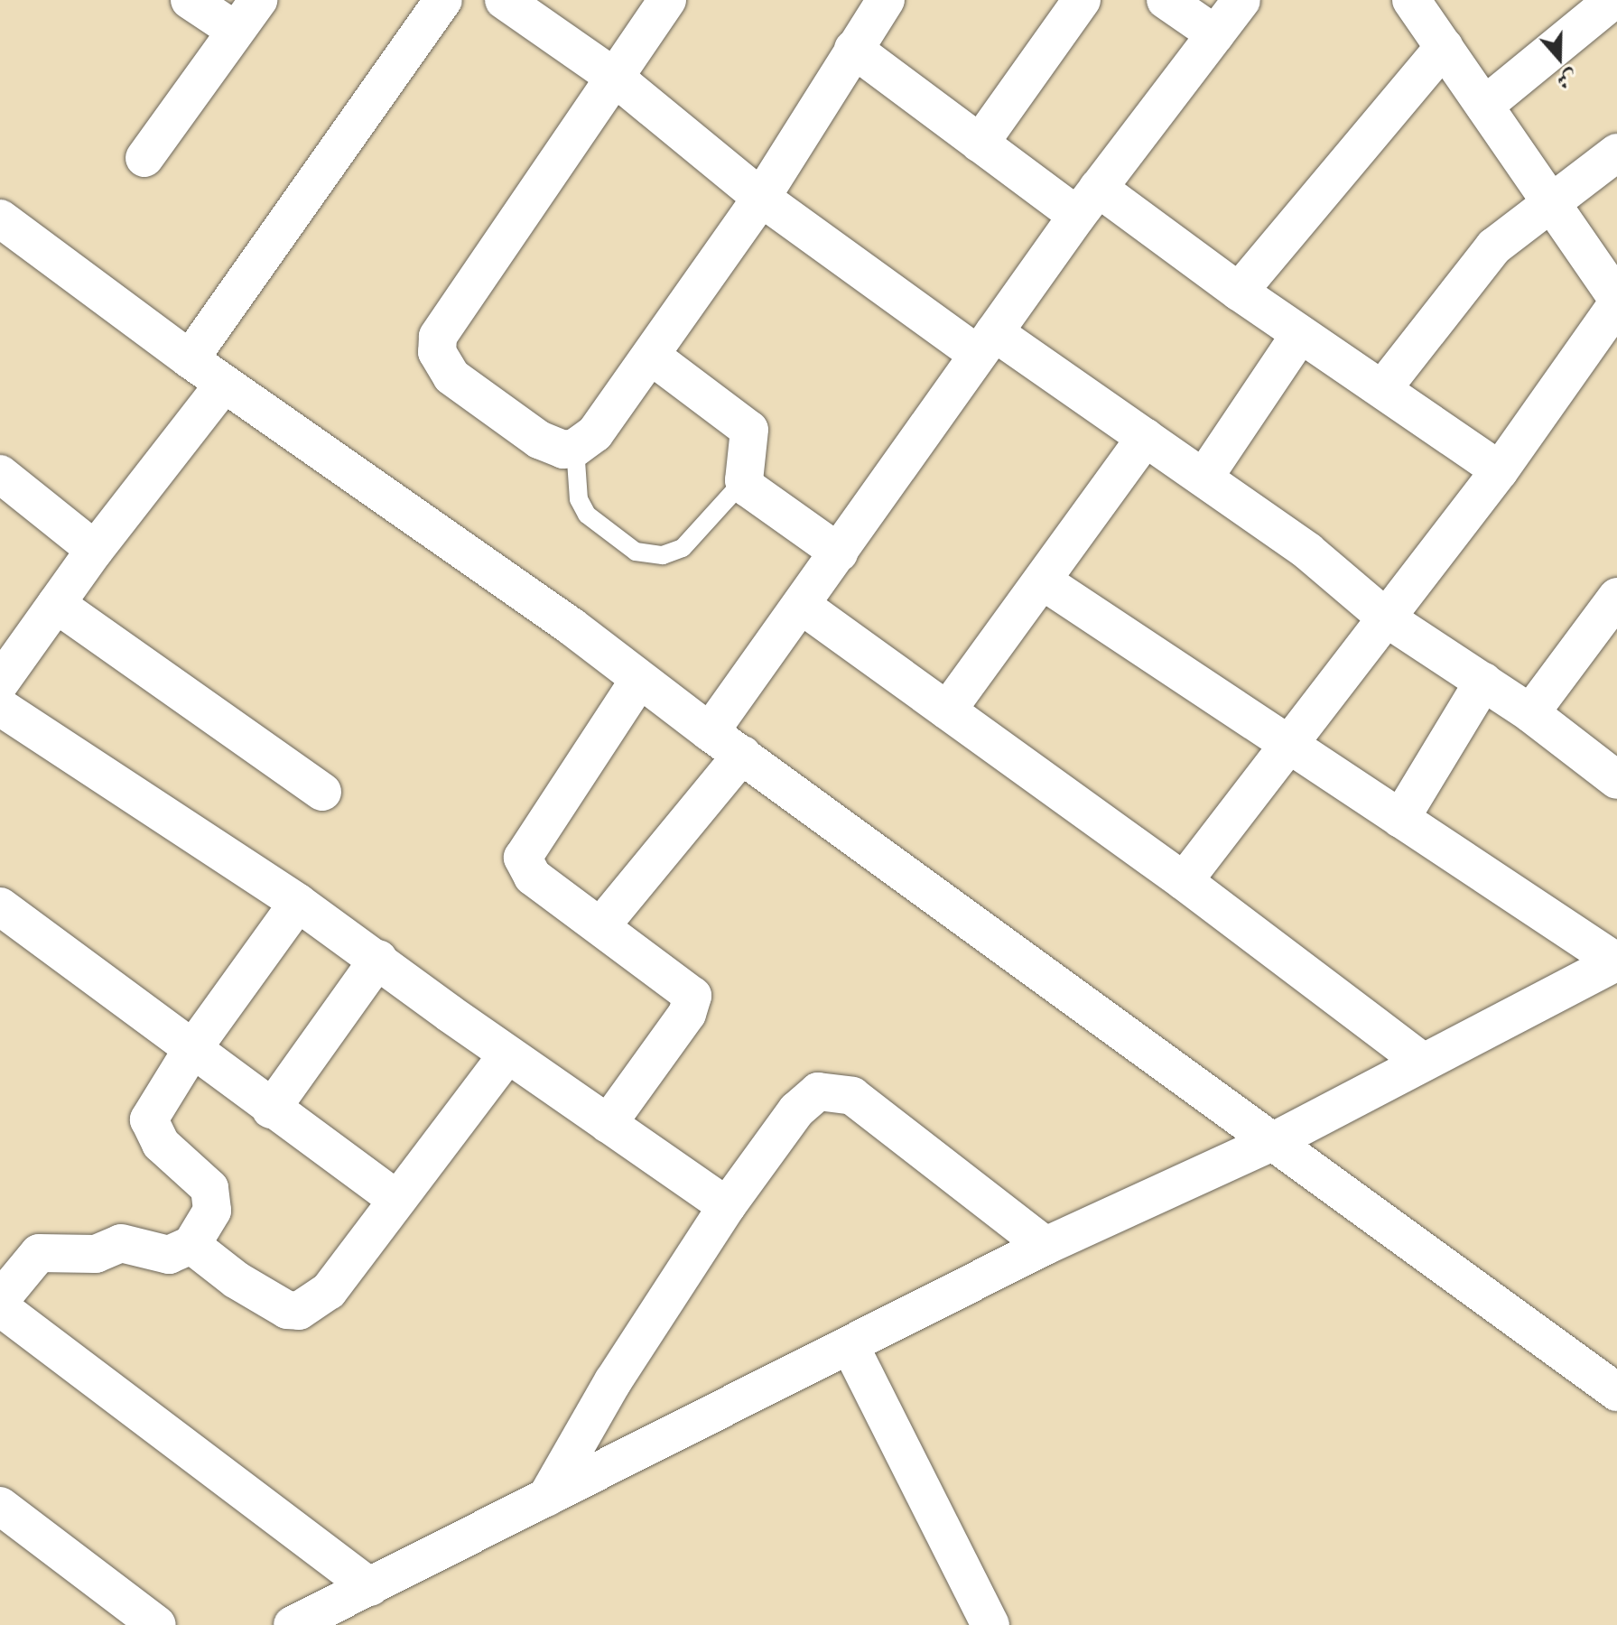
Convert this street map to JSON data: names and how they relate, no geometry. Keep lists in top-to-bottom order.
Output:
{
  "north": "bottom"
}
